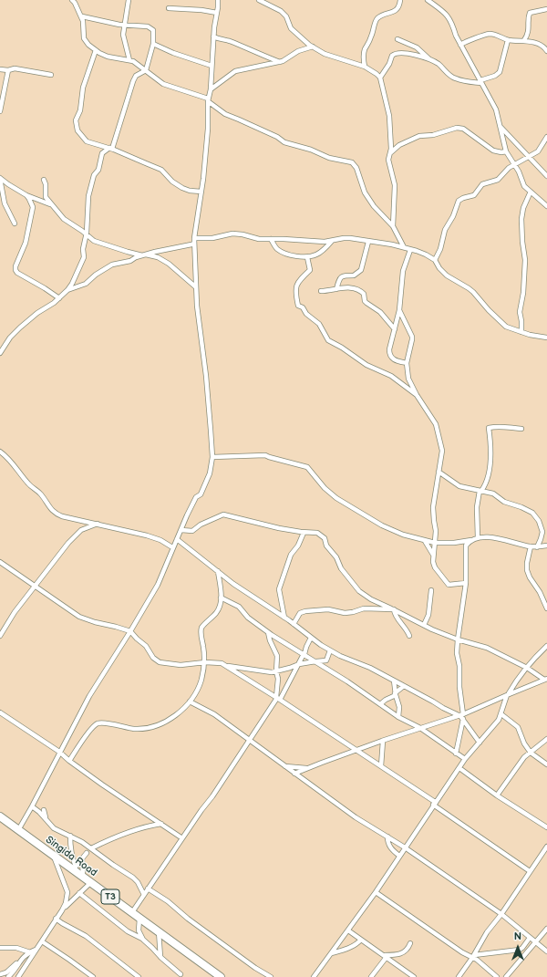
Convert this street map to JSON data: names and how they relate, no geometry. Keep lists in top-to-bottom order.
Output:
{
  "streets": {
    "highway": ["Singida Road", "T3"]
  },
  "north": "top"
}
